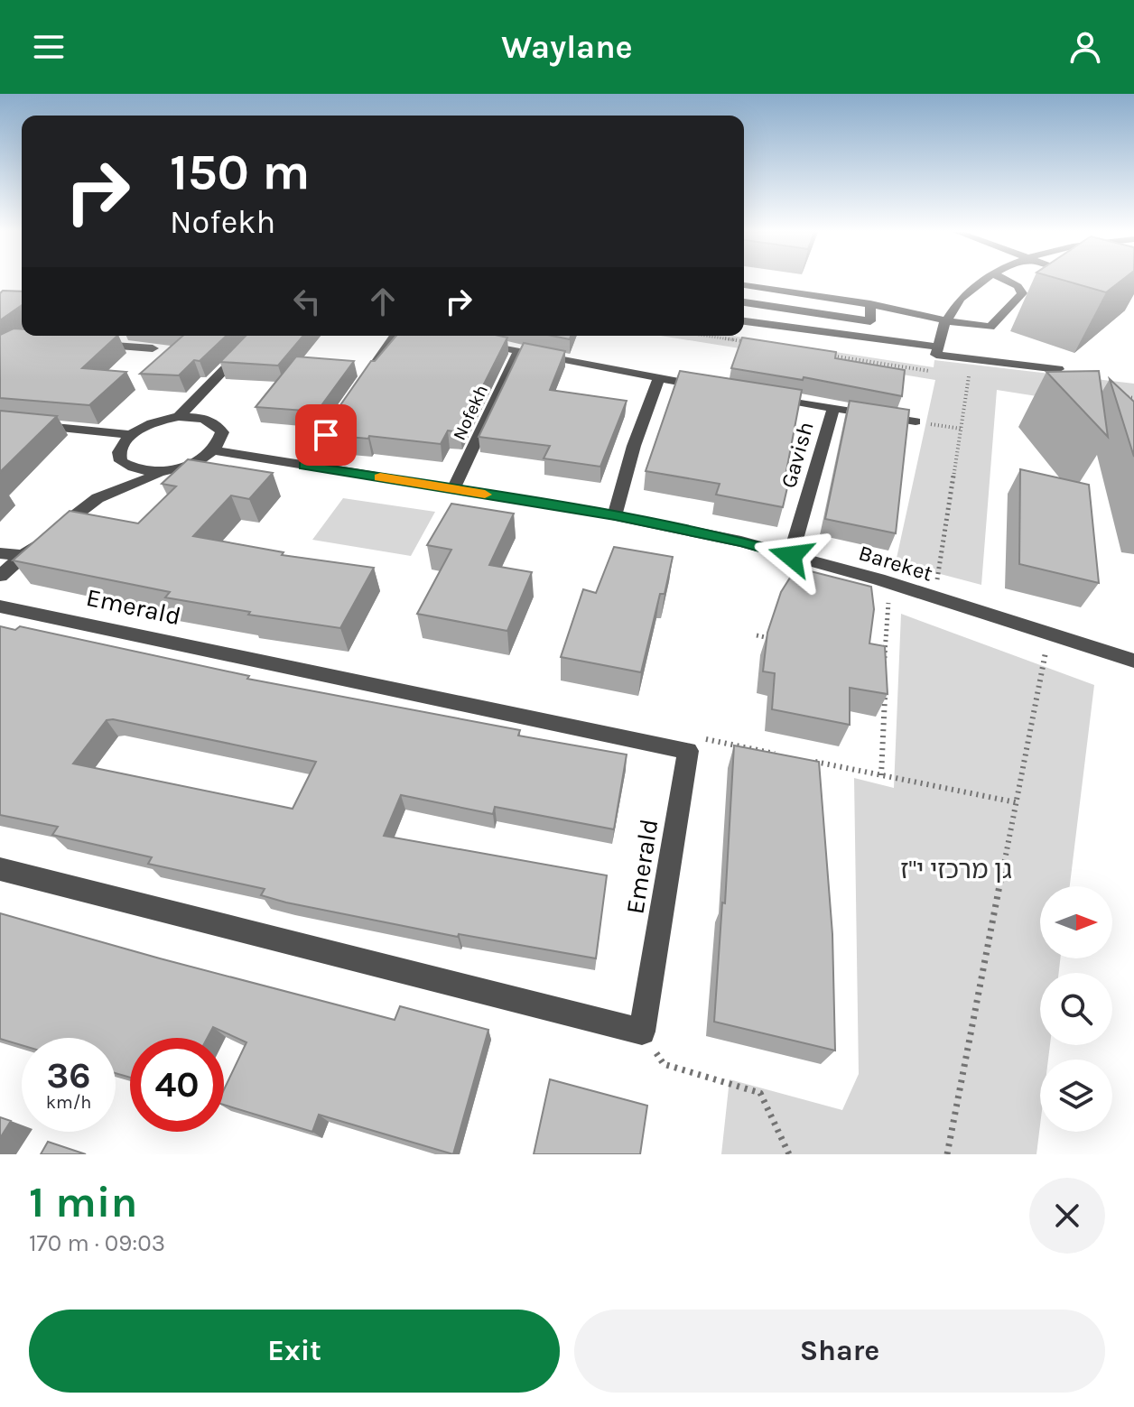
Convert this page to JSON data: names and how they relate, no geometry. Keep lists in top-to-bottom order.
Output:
{
  "streets": {
    "street": [
      "Nofekh",
      "Gavish",
      "Bareket",
      "Emerald"
    ]
  },
  "crossings": [
    ["Nofekh", "Bareket"],
    ["Gavish", "Bareket"]
  ],
  "parks": ["גן מרכזי י\"ז"],
  "north": "right",
  "page": {
    "header": "Waylane",
    "turn": ["150 m", "Nofekh"],
    "speed": "36 km/h",
    "limit": "40",
    "heading": ["1 min", "170 m · 09:03"],
    "buttons": ["Exit", "Share"]
  }
}
